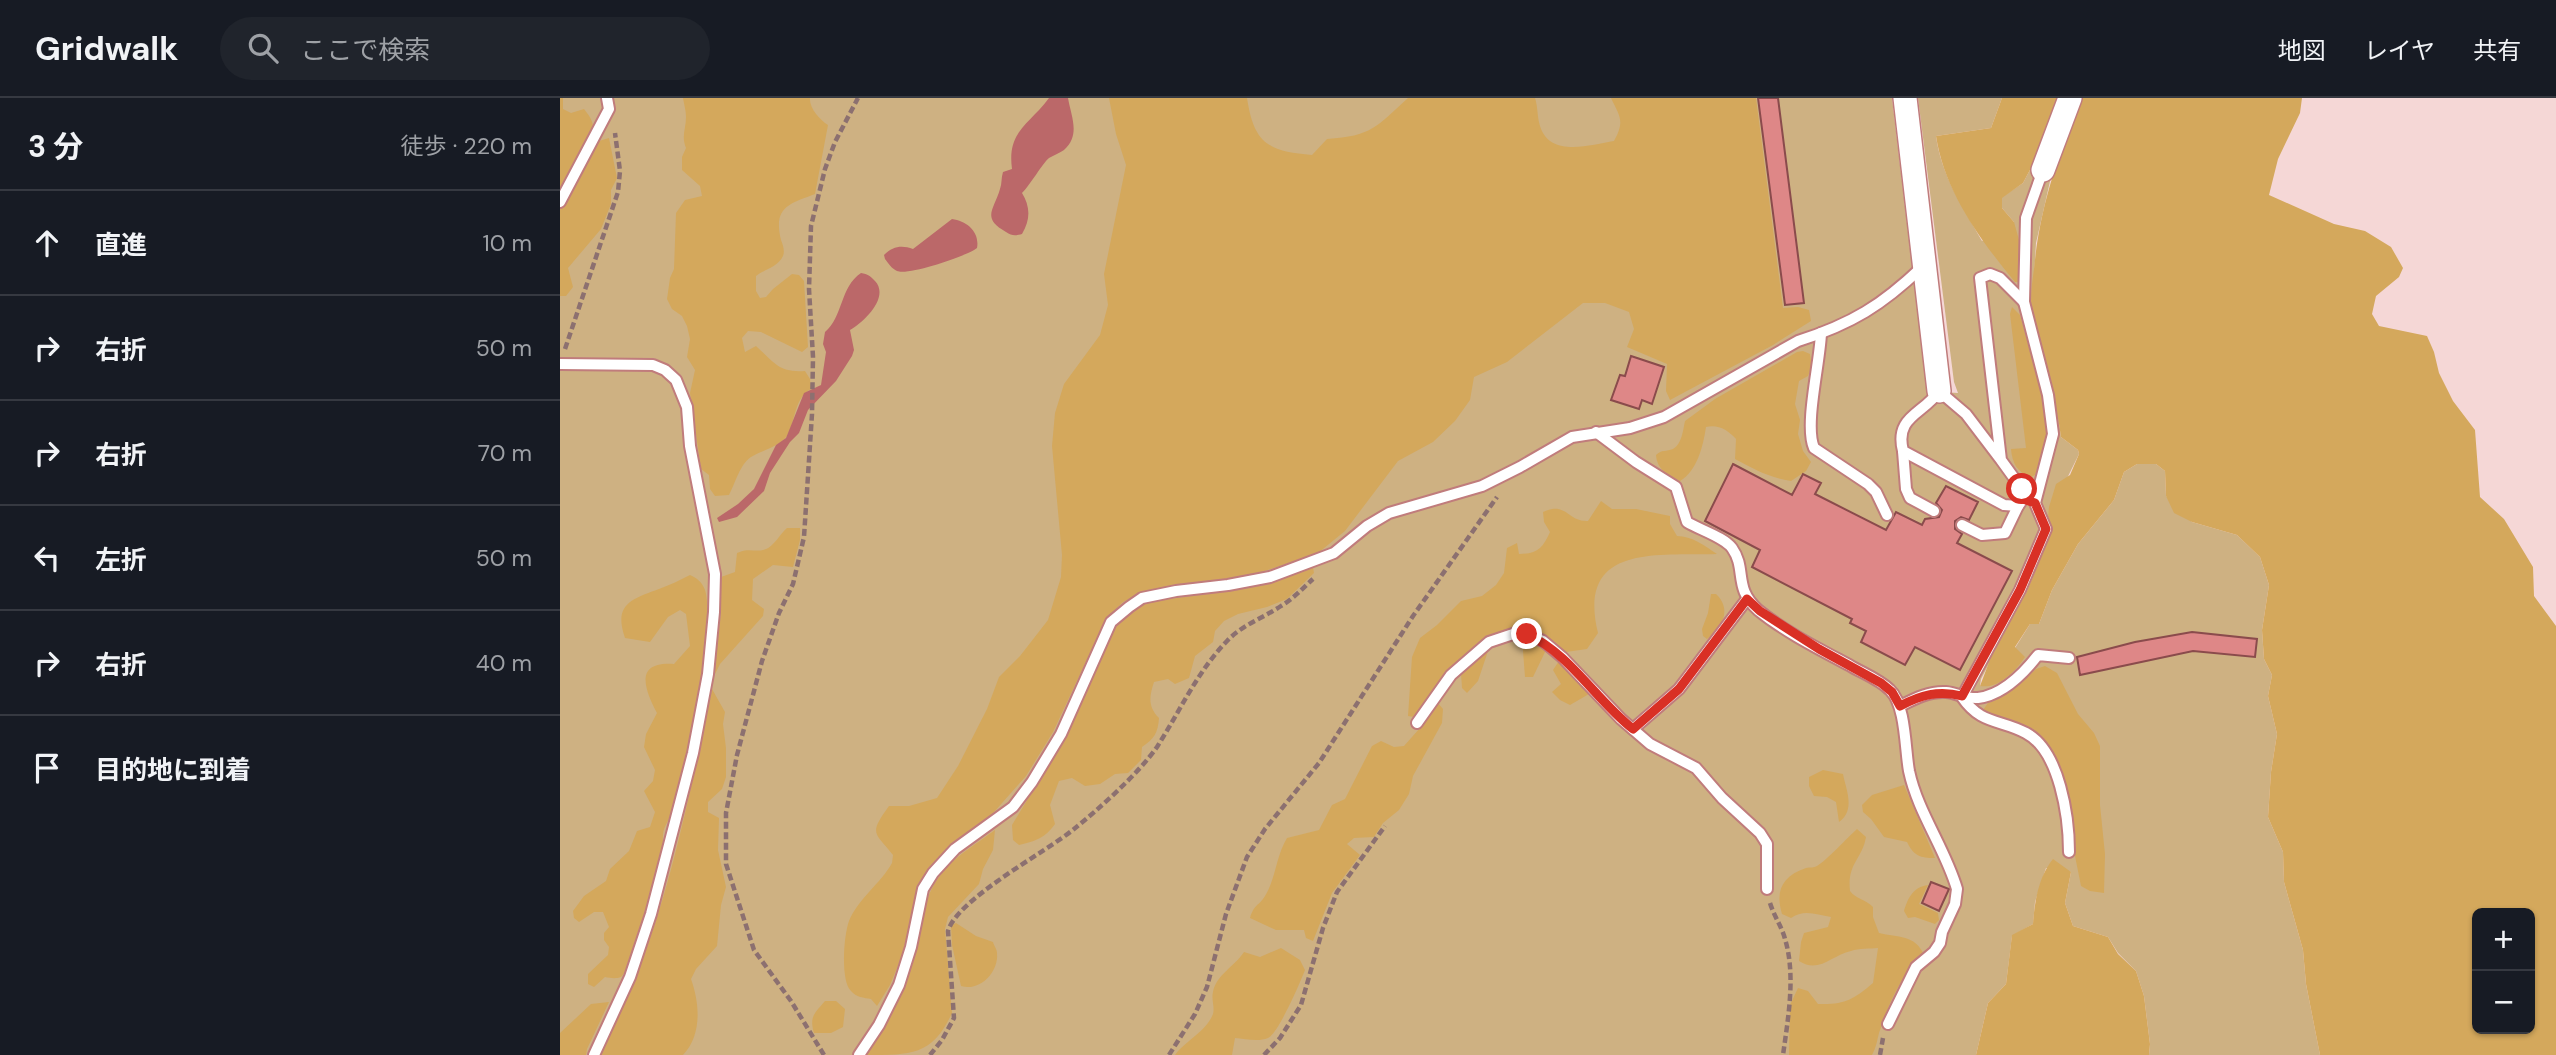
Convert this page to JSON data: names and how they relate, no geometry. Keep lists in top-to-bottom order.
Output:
{
  "page": {
    "header": "Gridwalk",
    "search": "ここで検索",
    "nav": ["地図", "レイヤ", "共有"],
    "heading": ["3 分", "徒歩 · 220 m"],
    "list": [
      ["直進", "10 m"],
      ["右折", "50 m"],
      ["右折", "70 m"],
      ["左折", "50 m"],
      ["右折", "40 m"],
      "目的地に到着"
    ],
    "map_buttons": ["+", "−"]
  }
}
